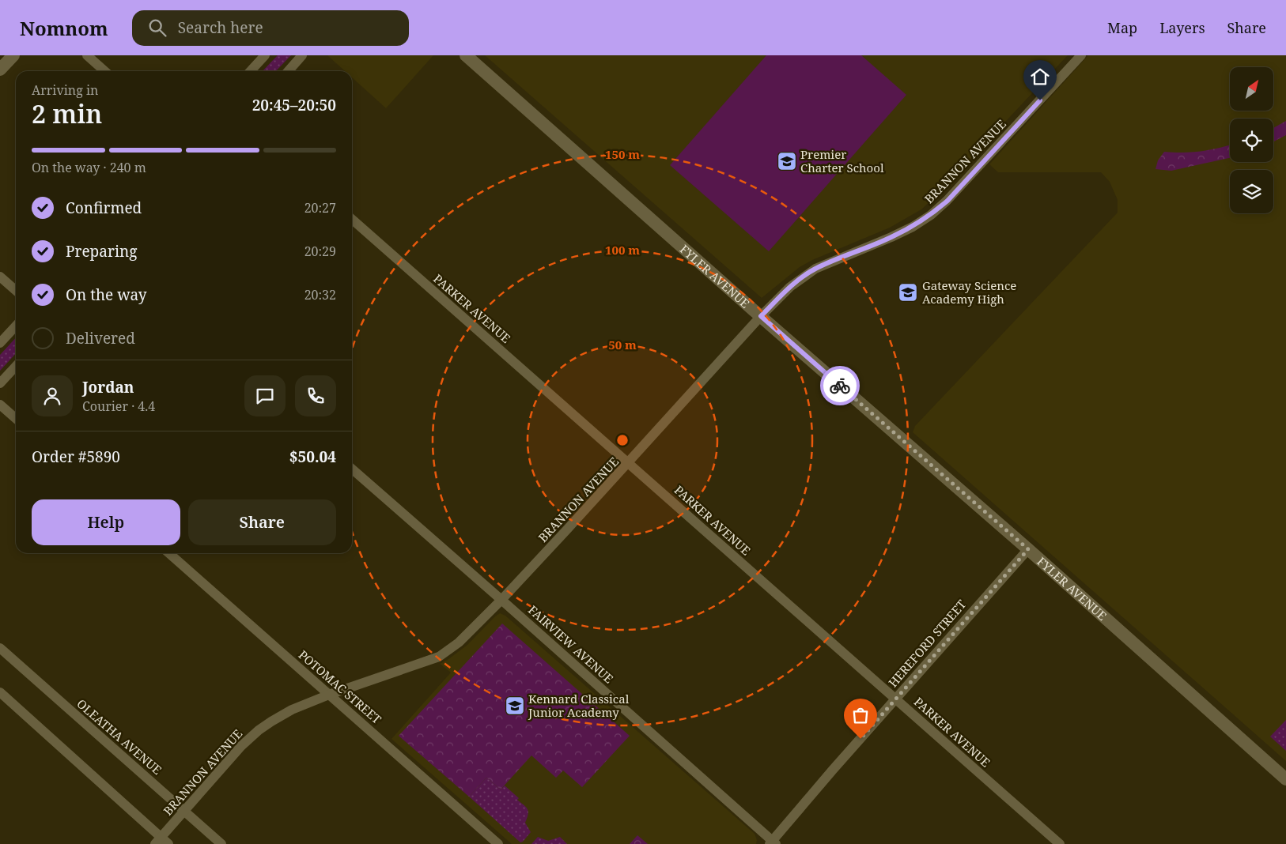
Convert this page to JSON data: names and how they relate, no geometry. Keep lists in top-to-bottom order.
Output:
{
  "streets": {
    "street": [
      "BRANNON AVENUE",
      "FYLER AVENUE",
      "PARKER AVENUE",
      "HEREFORD STREET",
      "FAIRVIEW AVENUE",
      "POTOMAC STREET",
      "OLEATHA AVENUE"
    ]
  },
  "crossings": [
    ["BRANNON AVENUE", "FYLER AVENUE"],
    ["BRANNON AVENUE", "PARKER AVENUE"],
    ["BRANNON AVENUE", "FAIRVIEW AVENUE"],
    ["BRANNON AVENUE", "POTOMAC STREET"],
    ["BRANNON AVENUE", "OLEATHA AVENUE"],
    ["FYLER AVENUE", "HEREFORD STREET"],
    ["PARKER AVENUE", "HEREFORD STREET"],
    ["HEREFORD STREET", "FAIRVIEW AVENUE"]
  ],
  "places": {
    "school or university": ["Premier Charter School", "Gateway Science Academy High", "Kennard Classical Junior Academy"]
  },
  "north": "top right",
  "page": {
    "header": "Nomnom",
    "search": "Search here",
    "nav": ["Map", "Layers", "Share"],
    "heading": ["2 min", "Arriving in", "20:45–20:50"],
    "panel": [
      "Jordan",
      "Courier · 4.4",
      "Order #5890",
      "$50.04"
    ],
    "bar": "On the way · 240 m",
    "list": [
      ["Confirmed", "20:27"],
      ["Preparing", "20:29"],
      ["On the way", "20:32"],
      "Delivered"
    ],
    "buttons": ["Help", "Share"]
  },
  "rings": ["150 m", "100 m", "50 m"]
}
